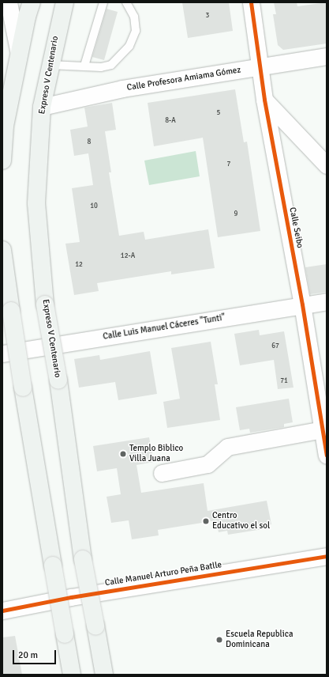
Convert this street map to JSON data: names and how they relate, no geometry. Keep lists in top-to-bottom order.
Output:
{
  "streets": {
    "main road": ["Expreso V Centenario"],
    "street": [
      "Calle Profesora Amiama Gómez",
      "Calle Seibo",
      "Calle Luis Manuel Cáceres \"Tunti\"",
      "Calle Manuel Arturo Peña Batlle"
    ]
  },
  "crossings": [
    ["Expreso V Centenario", "Calle Profesora Amiama Gómez"],
    ["Calle Profesora Amiama Gómez", "Calle Seibo"],
    ["Calle Seibo", "Calle Luis Manuel Cáceres \"Tunti\""]
  ],
  "places": ["Templo Biblico Villa Juana", "Centro Educativo el sol", "Escuela Republica Dominicana"],
  "house_numbers": [
    "3",
    "5",
    "8-A",
    "8",
    "7",
    "10",
    "9",
    "12-A",
    "12",
    "67",
    "71"
  ],
  "scale_bar": "20 m"
}
